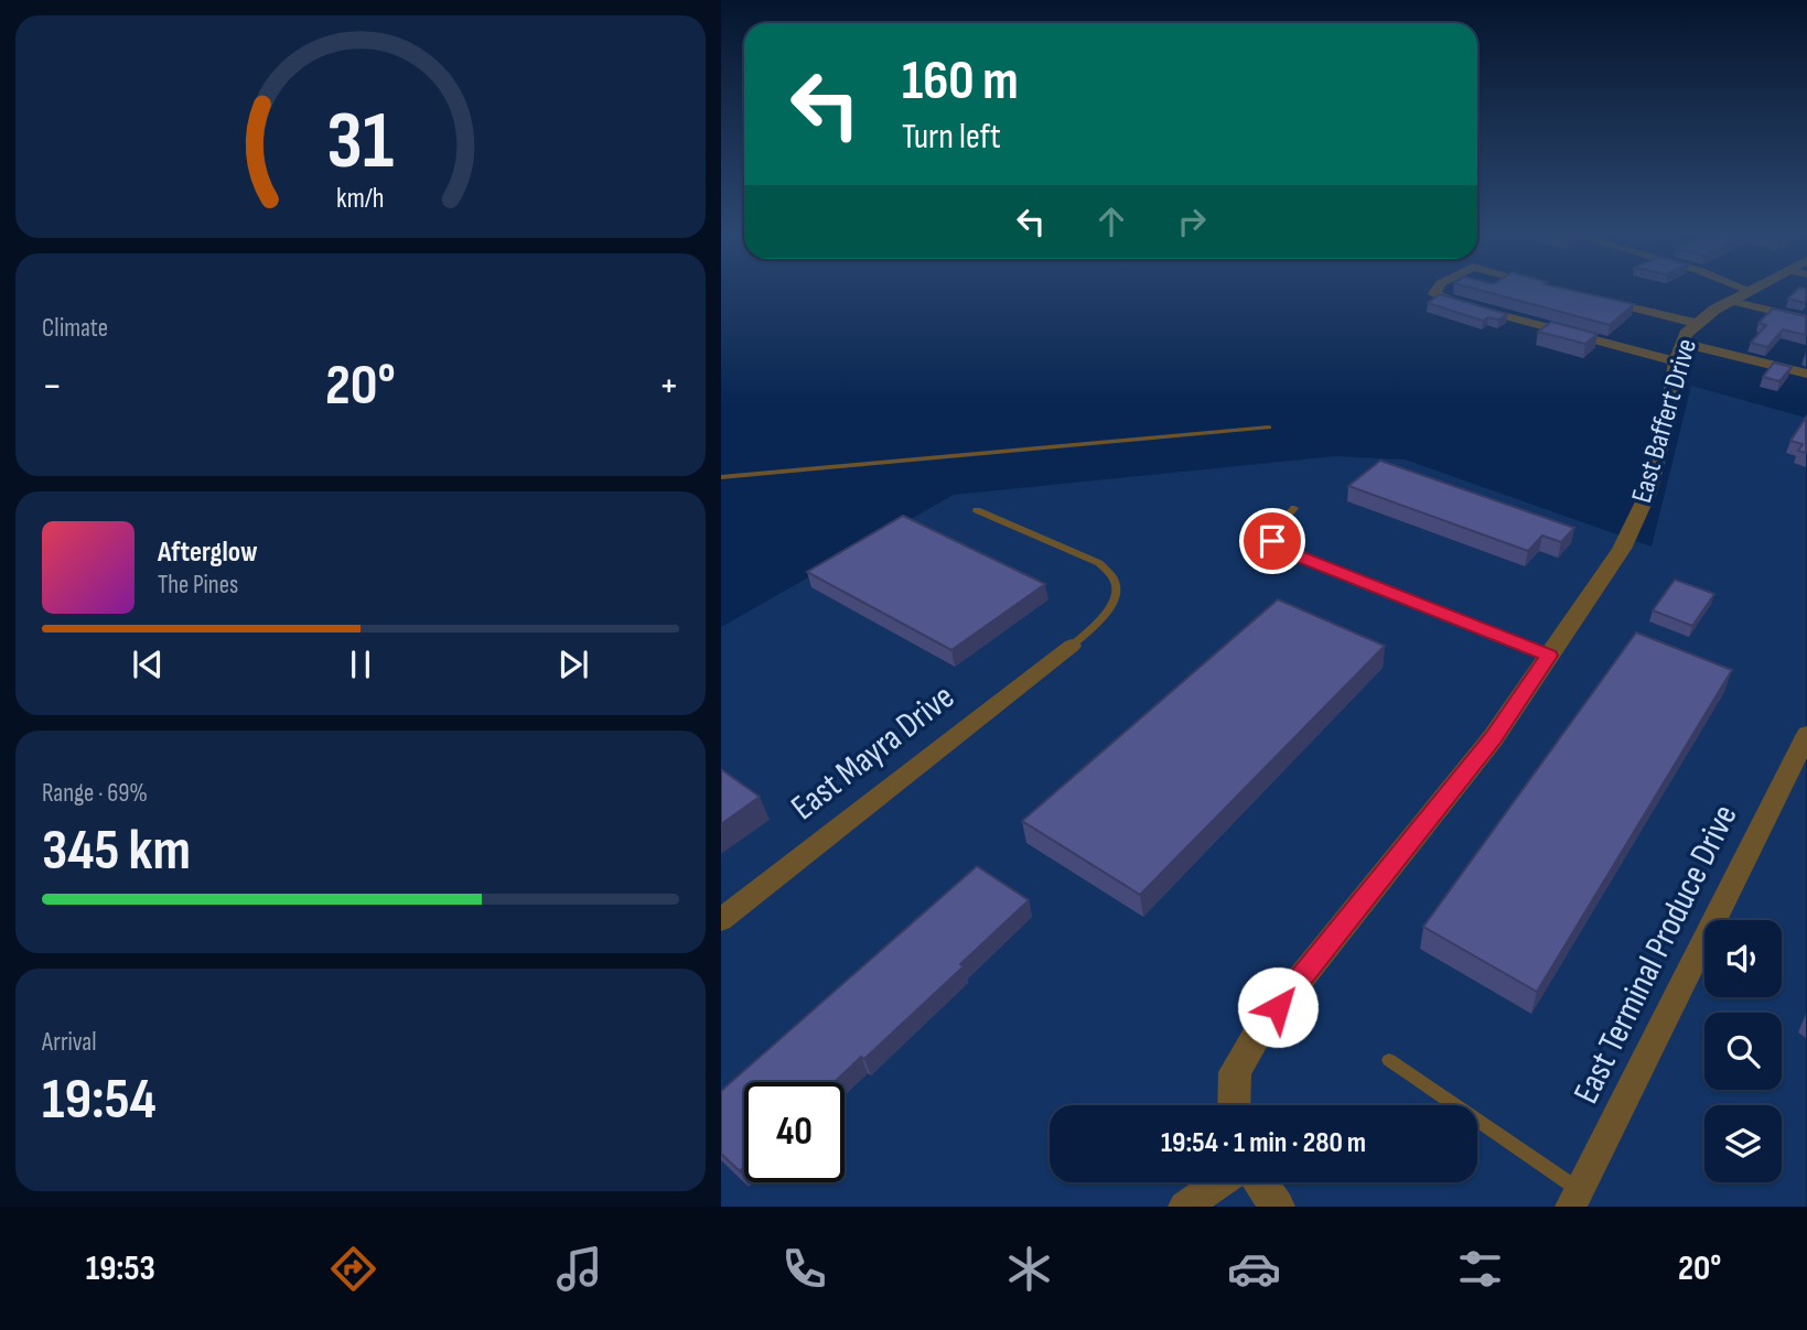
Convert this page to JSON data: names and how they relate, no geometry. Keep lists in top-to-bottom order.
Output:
{
  "streets": {
    "street": ["East Baffert Drive", "East Mayra Drive", "East Terminal Produce Drive"]
  },
  "page": {
    "turn": ["160 m", "Turn left"],
    "tile": [
      "Climate",
      ["Range · 69%", "345 km"],
      ["Arrival", "19:54"]
    ],
    "heat": ["−", "20°", "+"],
    "song": ["Afterglow", "The Pines"],
    "limit": "40",
    "trip": "19:54 · 1 min · 280 m",
    "tabs": ["19:53", "20°"],
    "gauge": ["31", "km/h"]
  }
}
